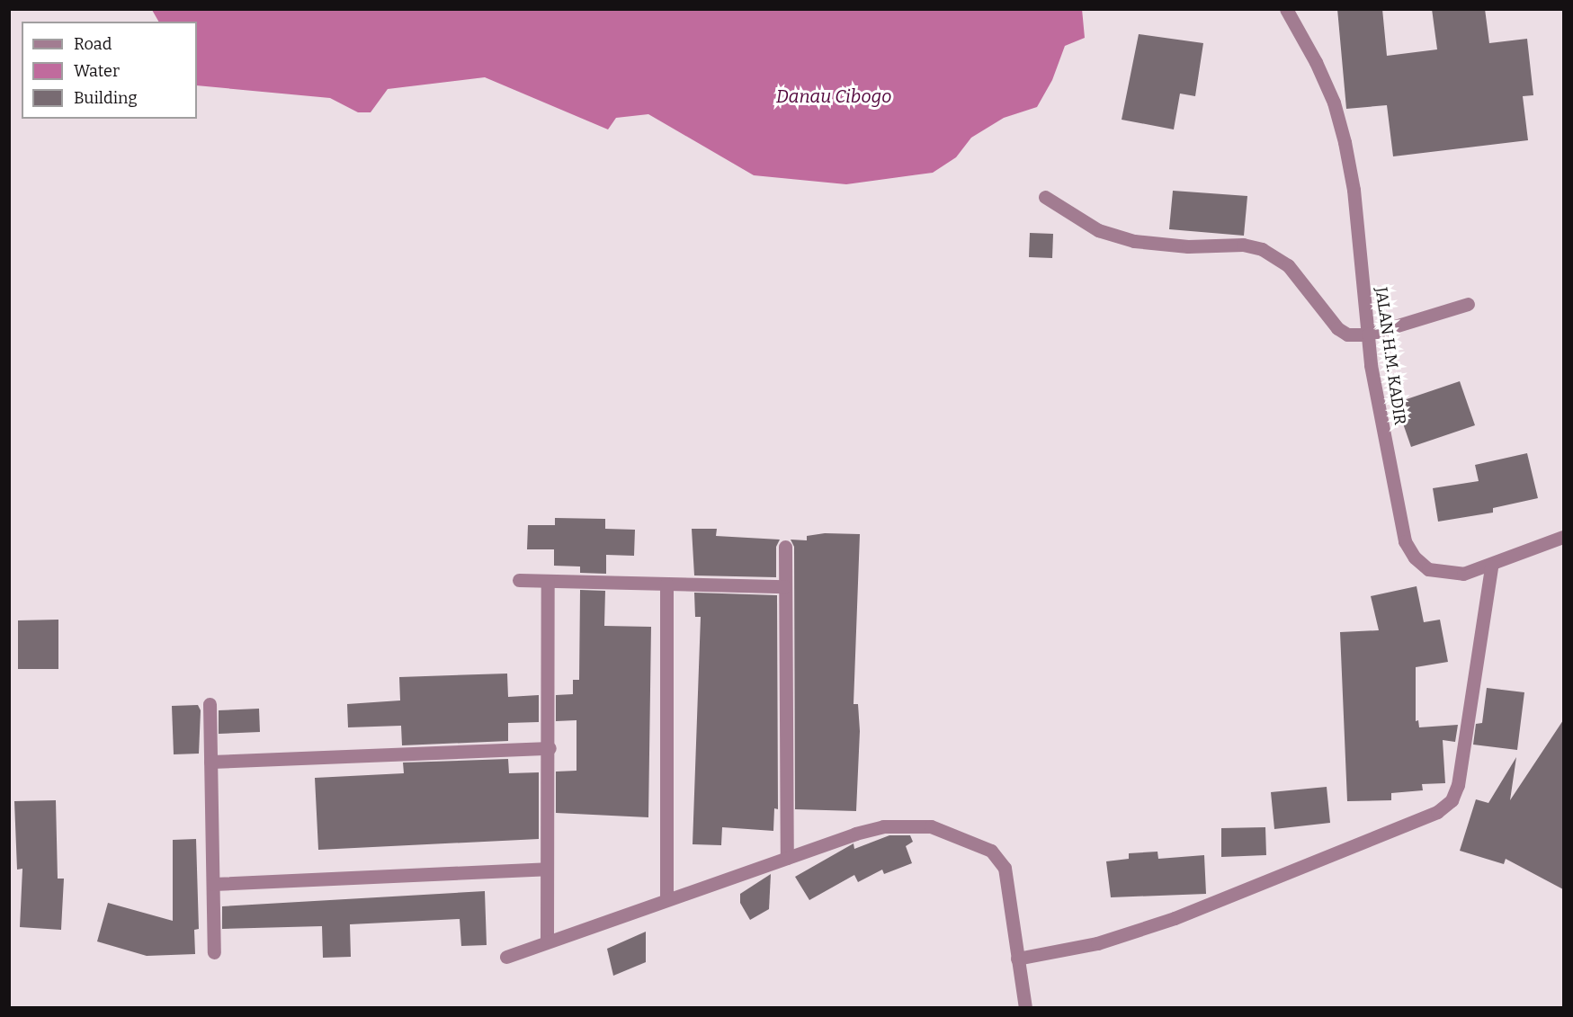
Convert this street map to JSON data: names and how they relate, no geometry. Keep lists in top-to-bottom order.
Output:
{
  "streets": {
    "street": ["JALAN H.M. KADIR"]
  },
  "water": ["Danau Cibogo"],
  "legend": ["Road", "Water", "Building"]
}
